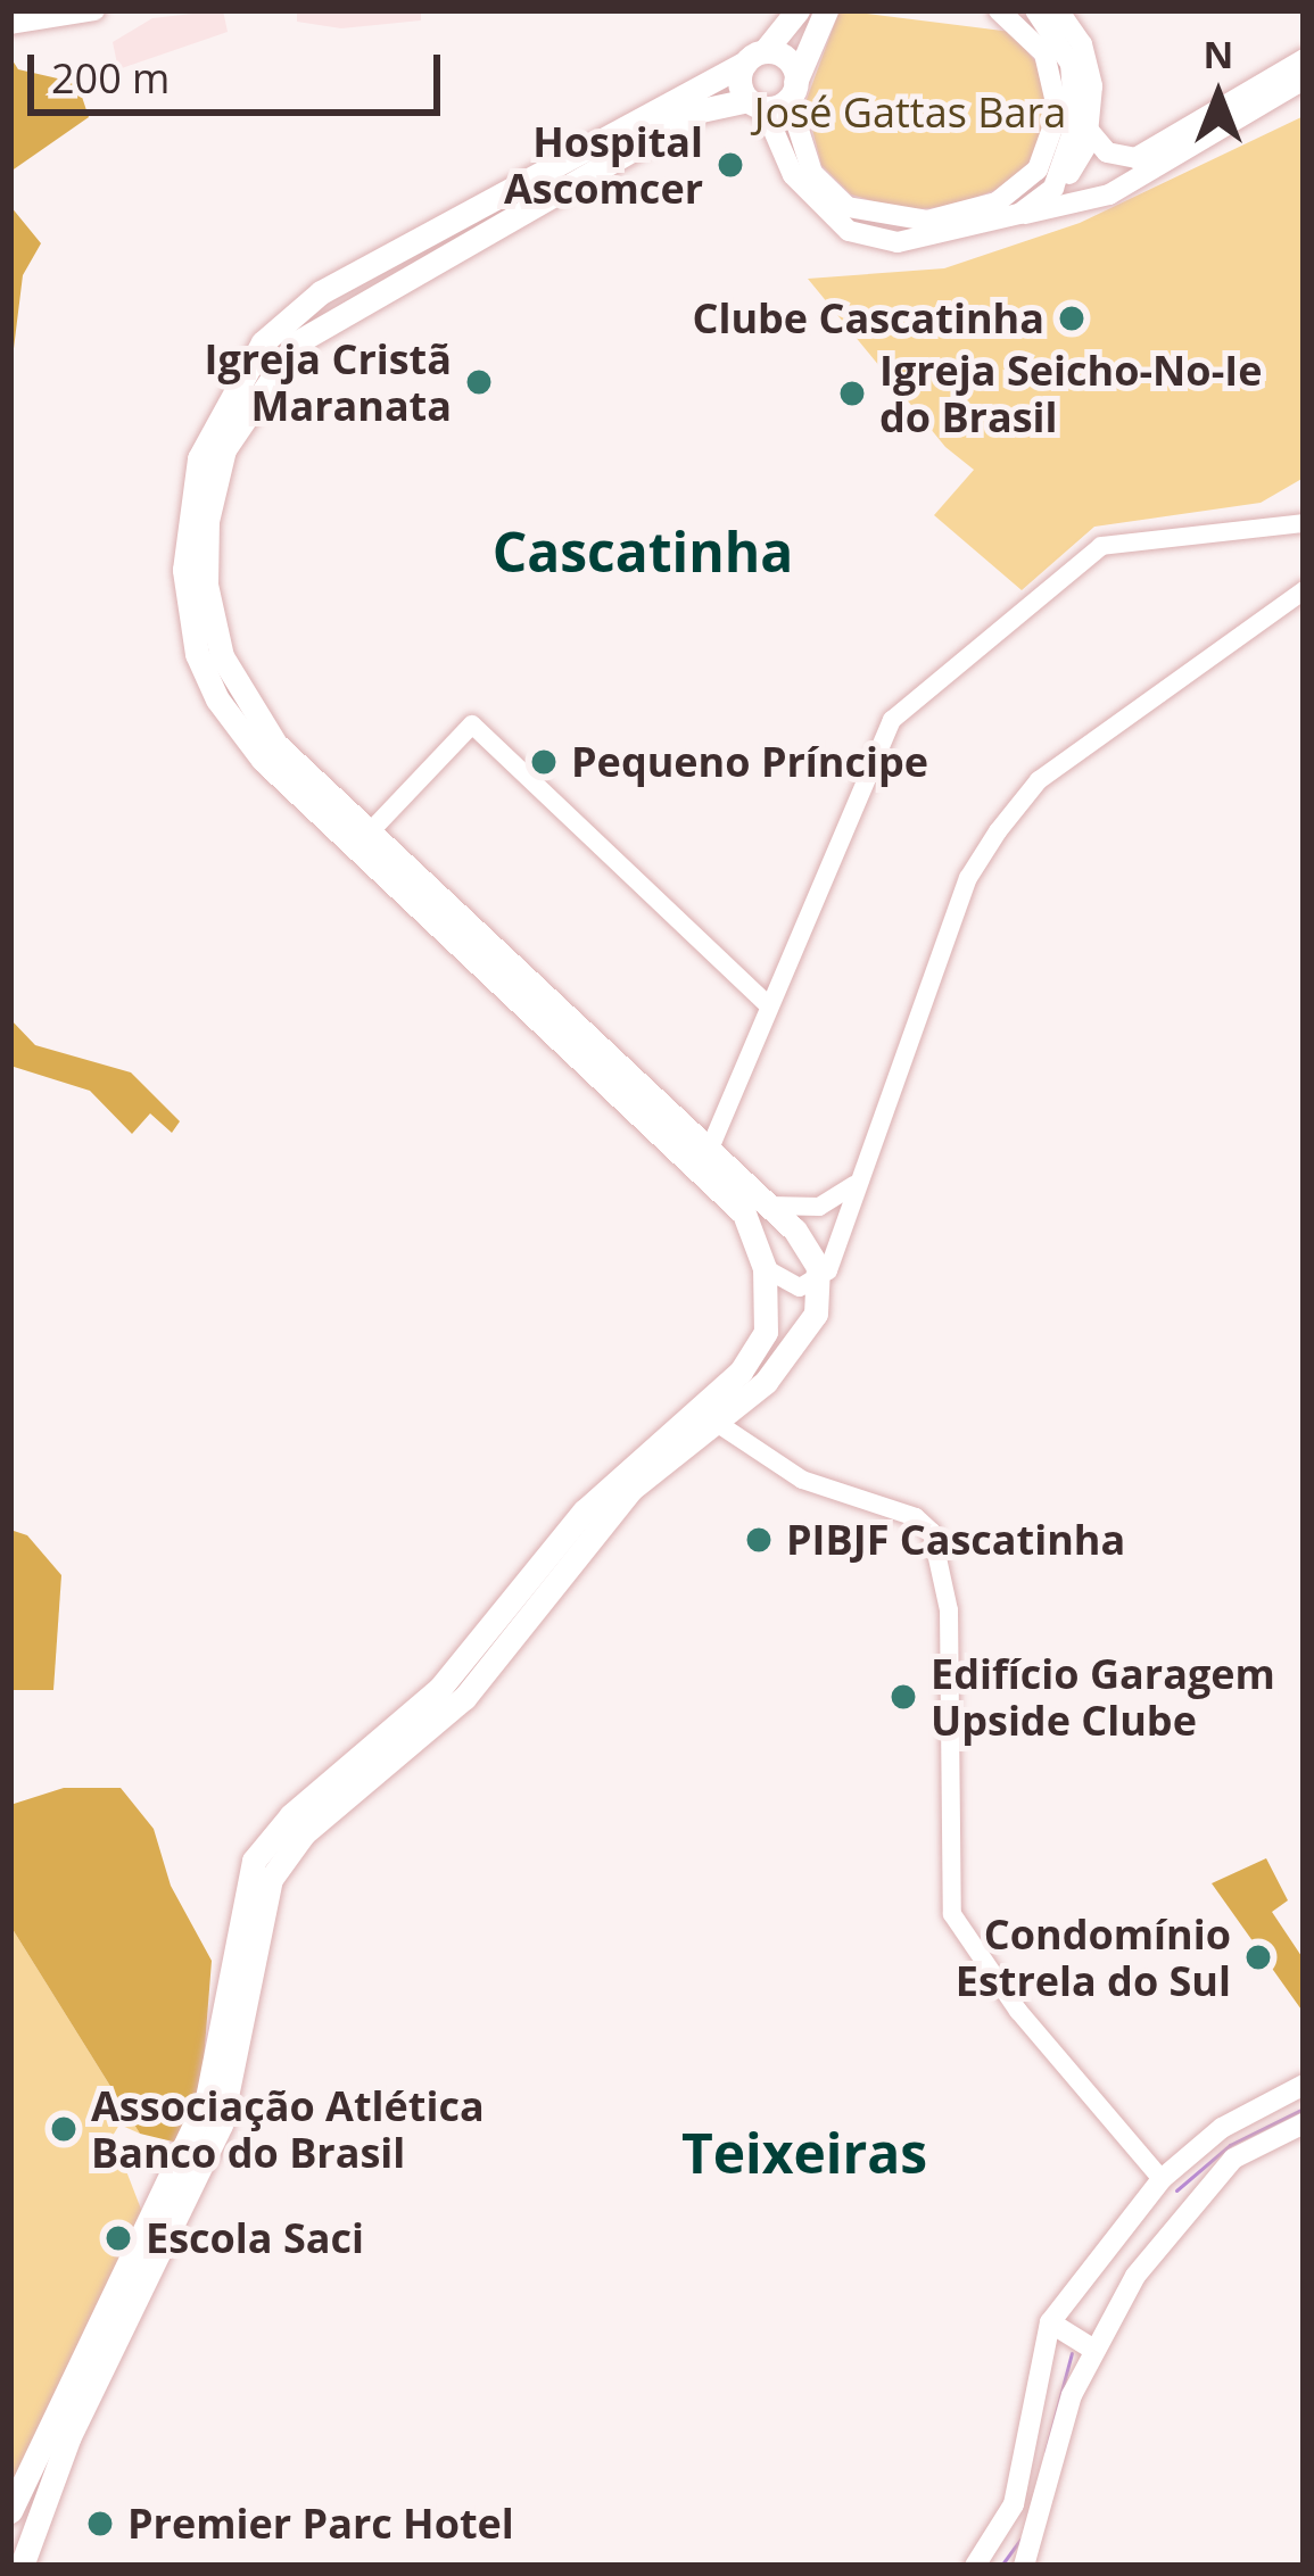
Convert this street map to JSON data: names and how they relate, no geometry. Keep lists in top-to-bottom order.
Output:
{
  "districts": ["Cascatinha", "Teixeiras"],
  "parks": ["José Gattas Bara"],
  "places": [
    "Hospital Ascomcer",
    "Clube Cascatinha",
    "Igreja Cristã Maranata",
    "Igreja Seicho-No-Ie do Brasil",
    "Pequeno Príncipe",
    "PIBJF Cascatinha",
    "Edifício Garagem Upside Clube",
    "Condomínio Estrela do Sul",
    "Associação Atlética Banco do Brasil",
    "Escola Saci",
    "Premier Parc Hotel"
  ],
  "scale_bar": "200 m",
  "north": "top"
}
